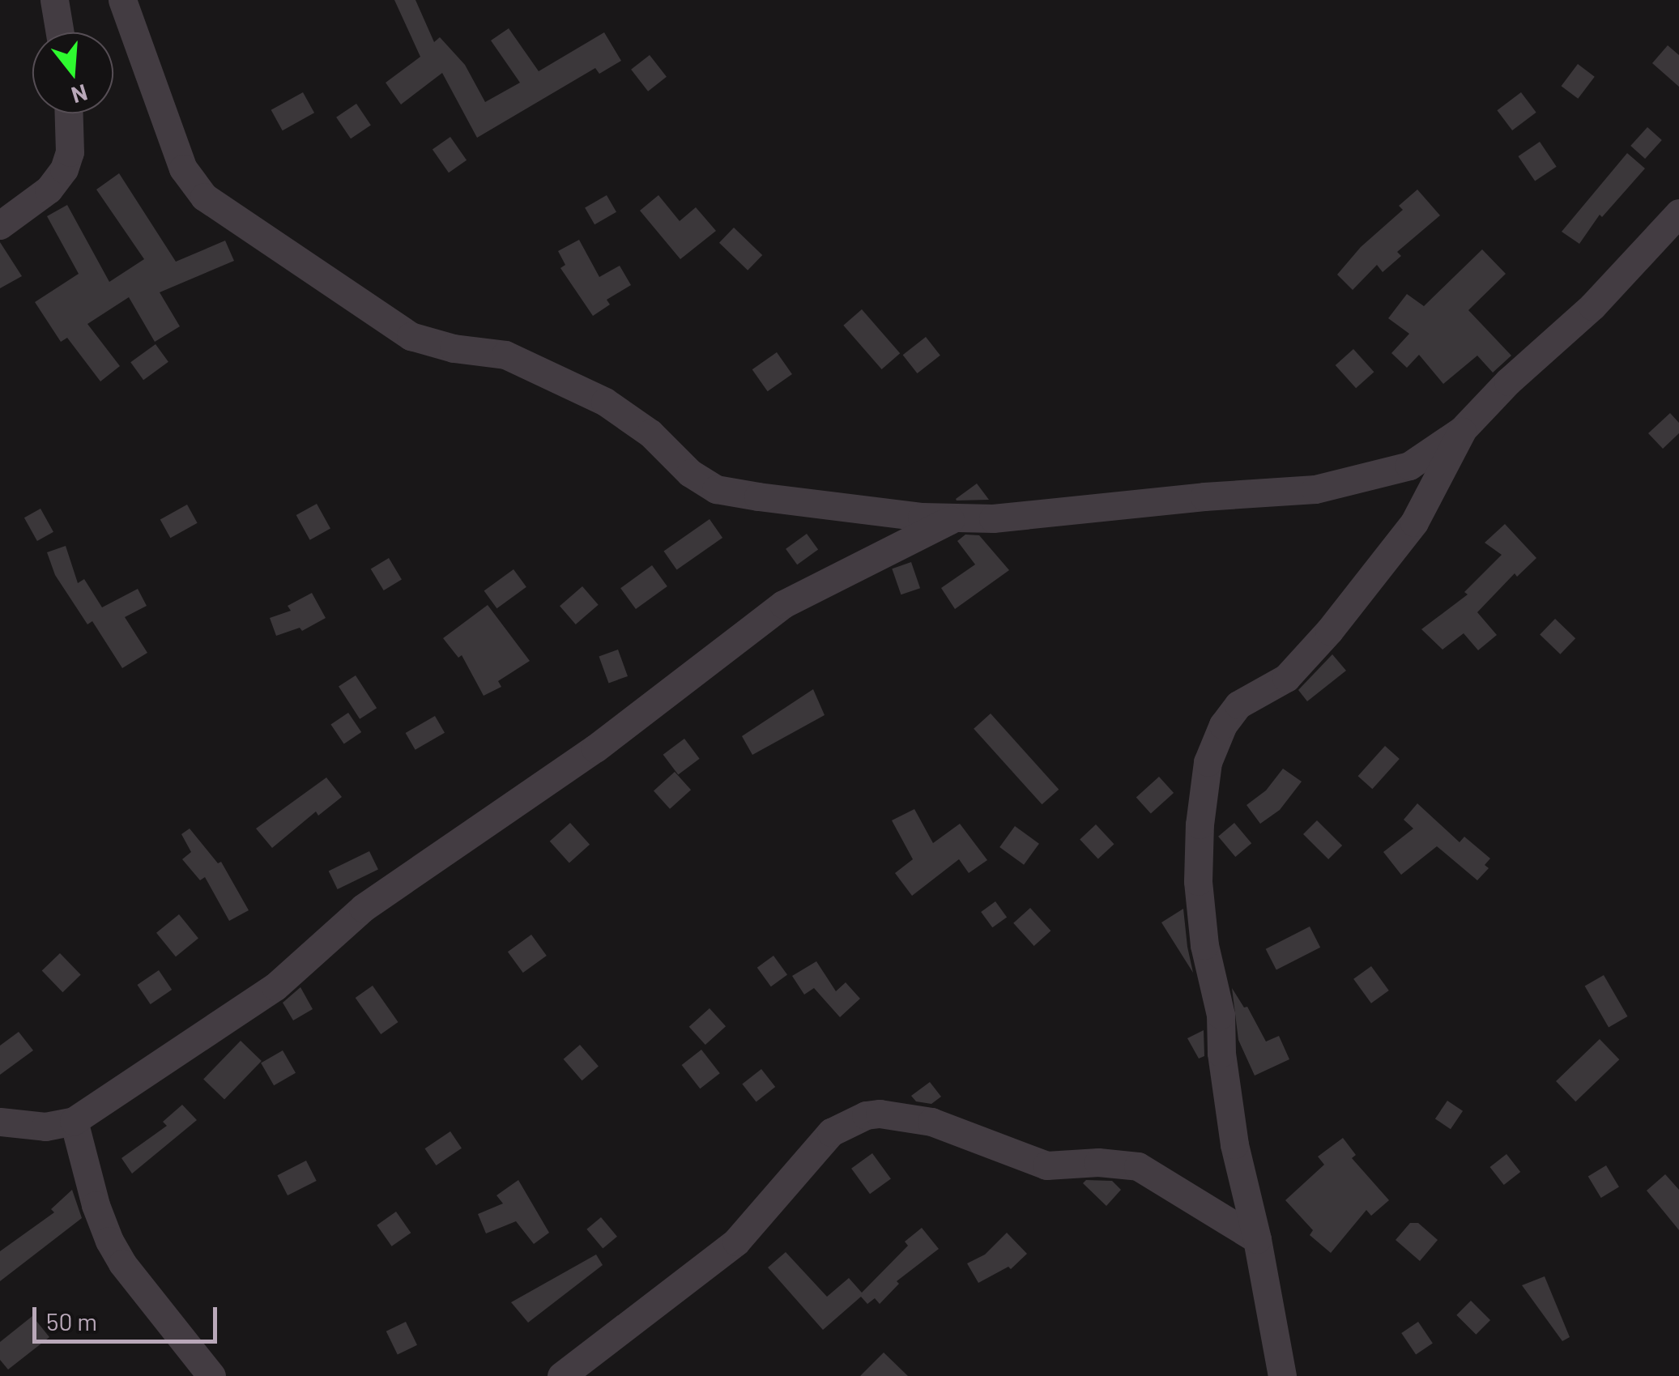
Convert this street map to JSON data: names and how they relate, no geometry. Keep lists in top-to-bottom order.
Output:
{
  "scale_bar": "50 m",
  "north": "bottom"
}
